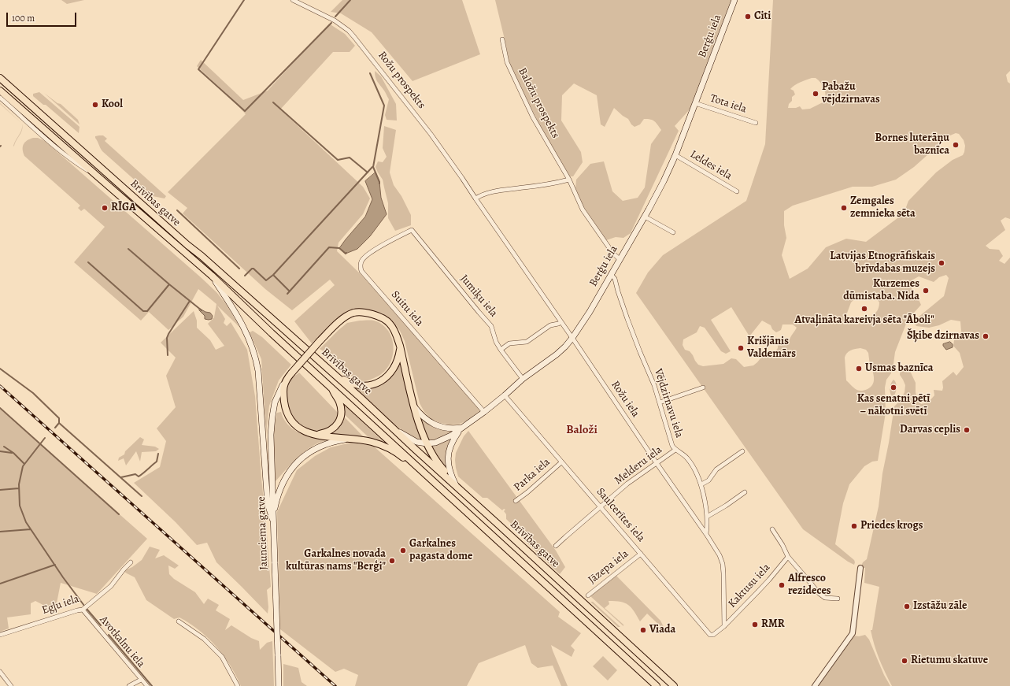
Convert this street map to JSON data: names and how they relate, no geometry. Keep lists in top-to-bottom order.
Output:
{
  "streets": {
    "highway": ["Brīvības gatve"],
    "main road": ["Berģu iela", "Jaunciema gatve"],
    "street": [
      "Rožu prospekts",
      "Baložu prospekts",
      "Tota iela",
      "Leldes iela",
      "Jumiķu iela",
      "Suitu iela",
      "Rožu iela",
      "Vējdzirnavu iela",
      "Melderu iela",
      "Parka iela",
      "Saulcerītes iela",
      "Jāzepa iela",
      "Kaktusu iela",
      "Egļu iela",
      "Avotkalnu iela"
    ]
  },
  "crossings": [
    ["Berģu iela", "Tota iela"],
    ["Berģu iela", "Leldes iela"],
    ["Berģu iela", "Brīvības gatve"],
    ["Berģu iela", "Jumiķu iela"],
    ["Berģu iela", "Suitu iela"],
    ["Berģu iela", "Rožu iela"],
    ["Berģu iela", "Vējdzirnavu iela"],
    ["Berģu iela", "Saulcerītes iela"],
    ["Rožu prospekts", "Rožu iela"],
    ["Jumiķu iela", "Suitu iela"],
    ["Rožu iela", "Vējdzirnavu iela"],
    ["Rožu iela", "Melderu iela"],
    ["Rožu iela", "Saulcerītes iela"],
    ["Rožu iela", "Kaktusu iela"],
    ["Vējdzirnavu iela", "Melderu iela"],
    ["Melderu iela", "Saulcerītes iela"],
    ["Parka iela", "Saulcerītes iela"],
    ["Saulcerītes iela", "Jāzepa iela"],
    ["Saulcerītes iela", "Kaktusu iela"],
    ["Egļu iela", "Avotkalnu iela"]
  ],
  "districts": ["Baloži"],
  "places": [
    "Citi",
    "Pabažu vējdzirnavas",
    "Kool",
    "Bornes luterāņu baznīca",
    "RĪGA",
    "Zemgales zemnieka sēta",
    "Latvijas Etnogrāfiskais brīvdabas muzejs",
    "Kurzemes dūmistaba. Nida",
    "Atvaļināta kareivja sēta \"Āboli\"",
    "Šķibe dzirnavas",
    "Krišjānis Valdemārs",
    "Usmas baznīca",
    "Kas senatni pētī – nākotni svētī",
    "Darvas ceplis",
    "Priedes krogs",
    "Garkalnes pagasta dome",
    "Garkalnes novada kultūras nams \"Berģi\"",
    "Alfresco rezideces",
    "Izstāžu zāle",
    "RMR",
    "Viada",
    "Rietumu skatuve"
  ],
  "scale_bar": "100 m"
}
